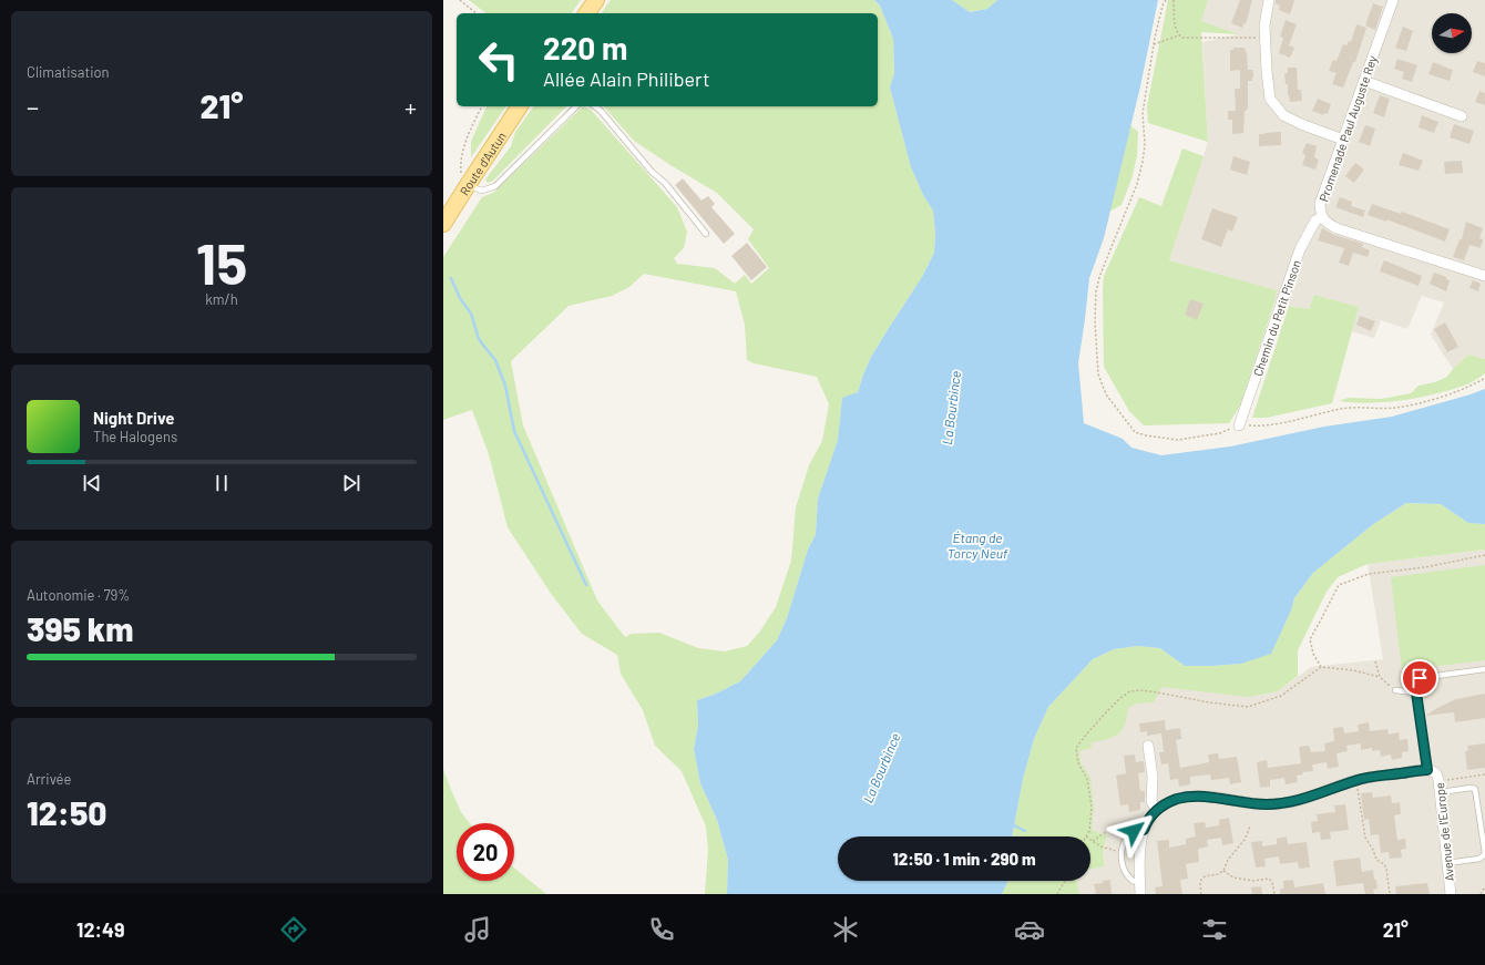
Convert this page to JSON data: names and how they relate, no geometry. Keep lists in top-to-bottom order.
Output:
{
  "streets": {
    "main road": ["Route d'Autun"],
    "street": ["Promenade Paul Auguste Rey", "Chemin du Petit Pinson", "Avenue de l'Europe"]
  },
  "crossings": [
    ["Promenade Paul Auguste Rey", "Chemin du Petit Pinson"]
  ],
  "water": ["La Bourbince", "Étang de Torcy Neuf"],
  "north": "right",
  "page": {
    "tile": [
      "Climatisation",
      ["15", "km/h"],
      ["Autonomie · 79%", "395 km"],
      ["Arrivée", "12:50"]
    ],
    "turn": ["220 m", "Allée Alain Philibert"],
    "heat": ["−", "21°", "+"],
    "song": ["Night Drive", "The Halogens"],
    "limit": "20",
    "trip": "12:50 · 1 min · 290 m",
    "tabs": ["12:49", "21°"]
  }
}
